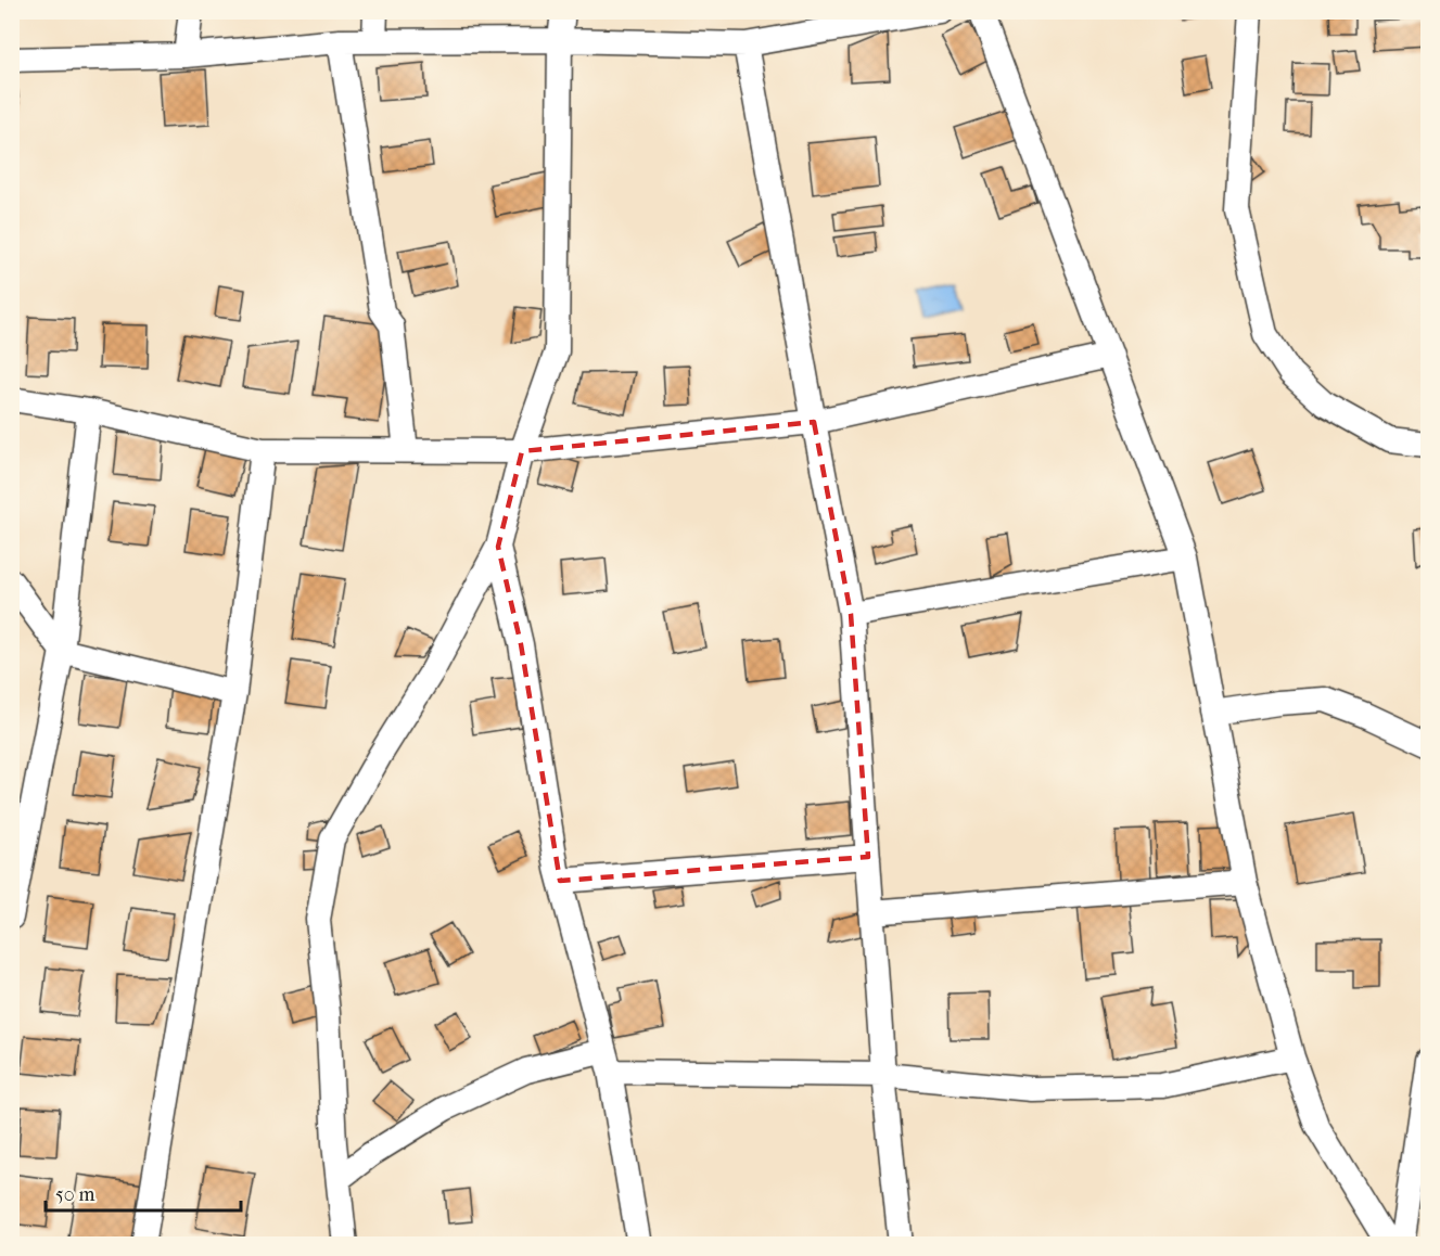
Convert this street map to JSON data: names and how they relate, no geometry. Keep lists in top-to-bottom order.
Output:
{
  "scale_bar": "50 m"
}
